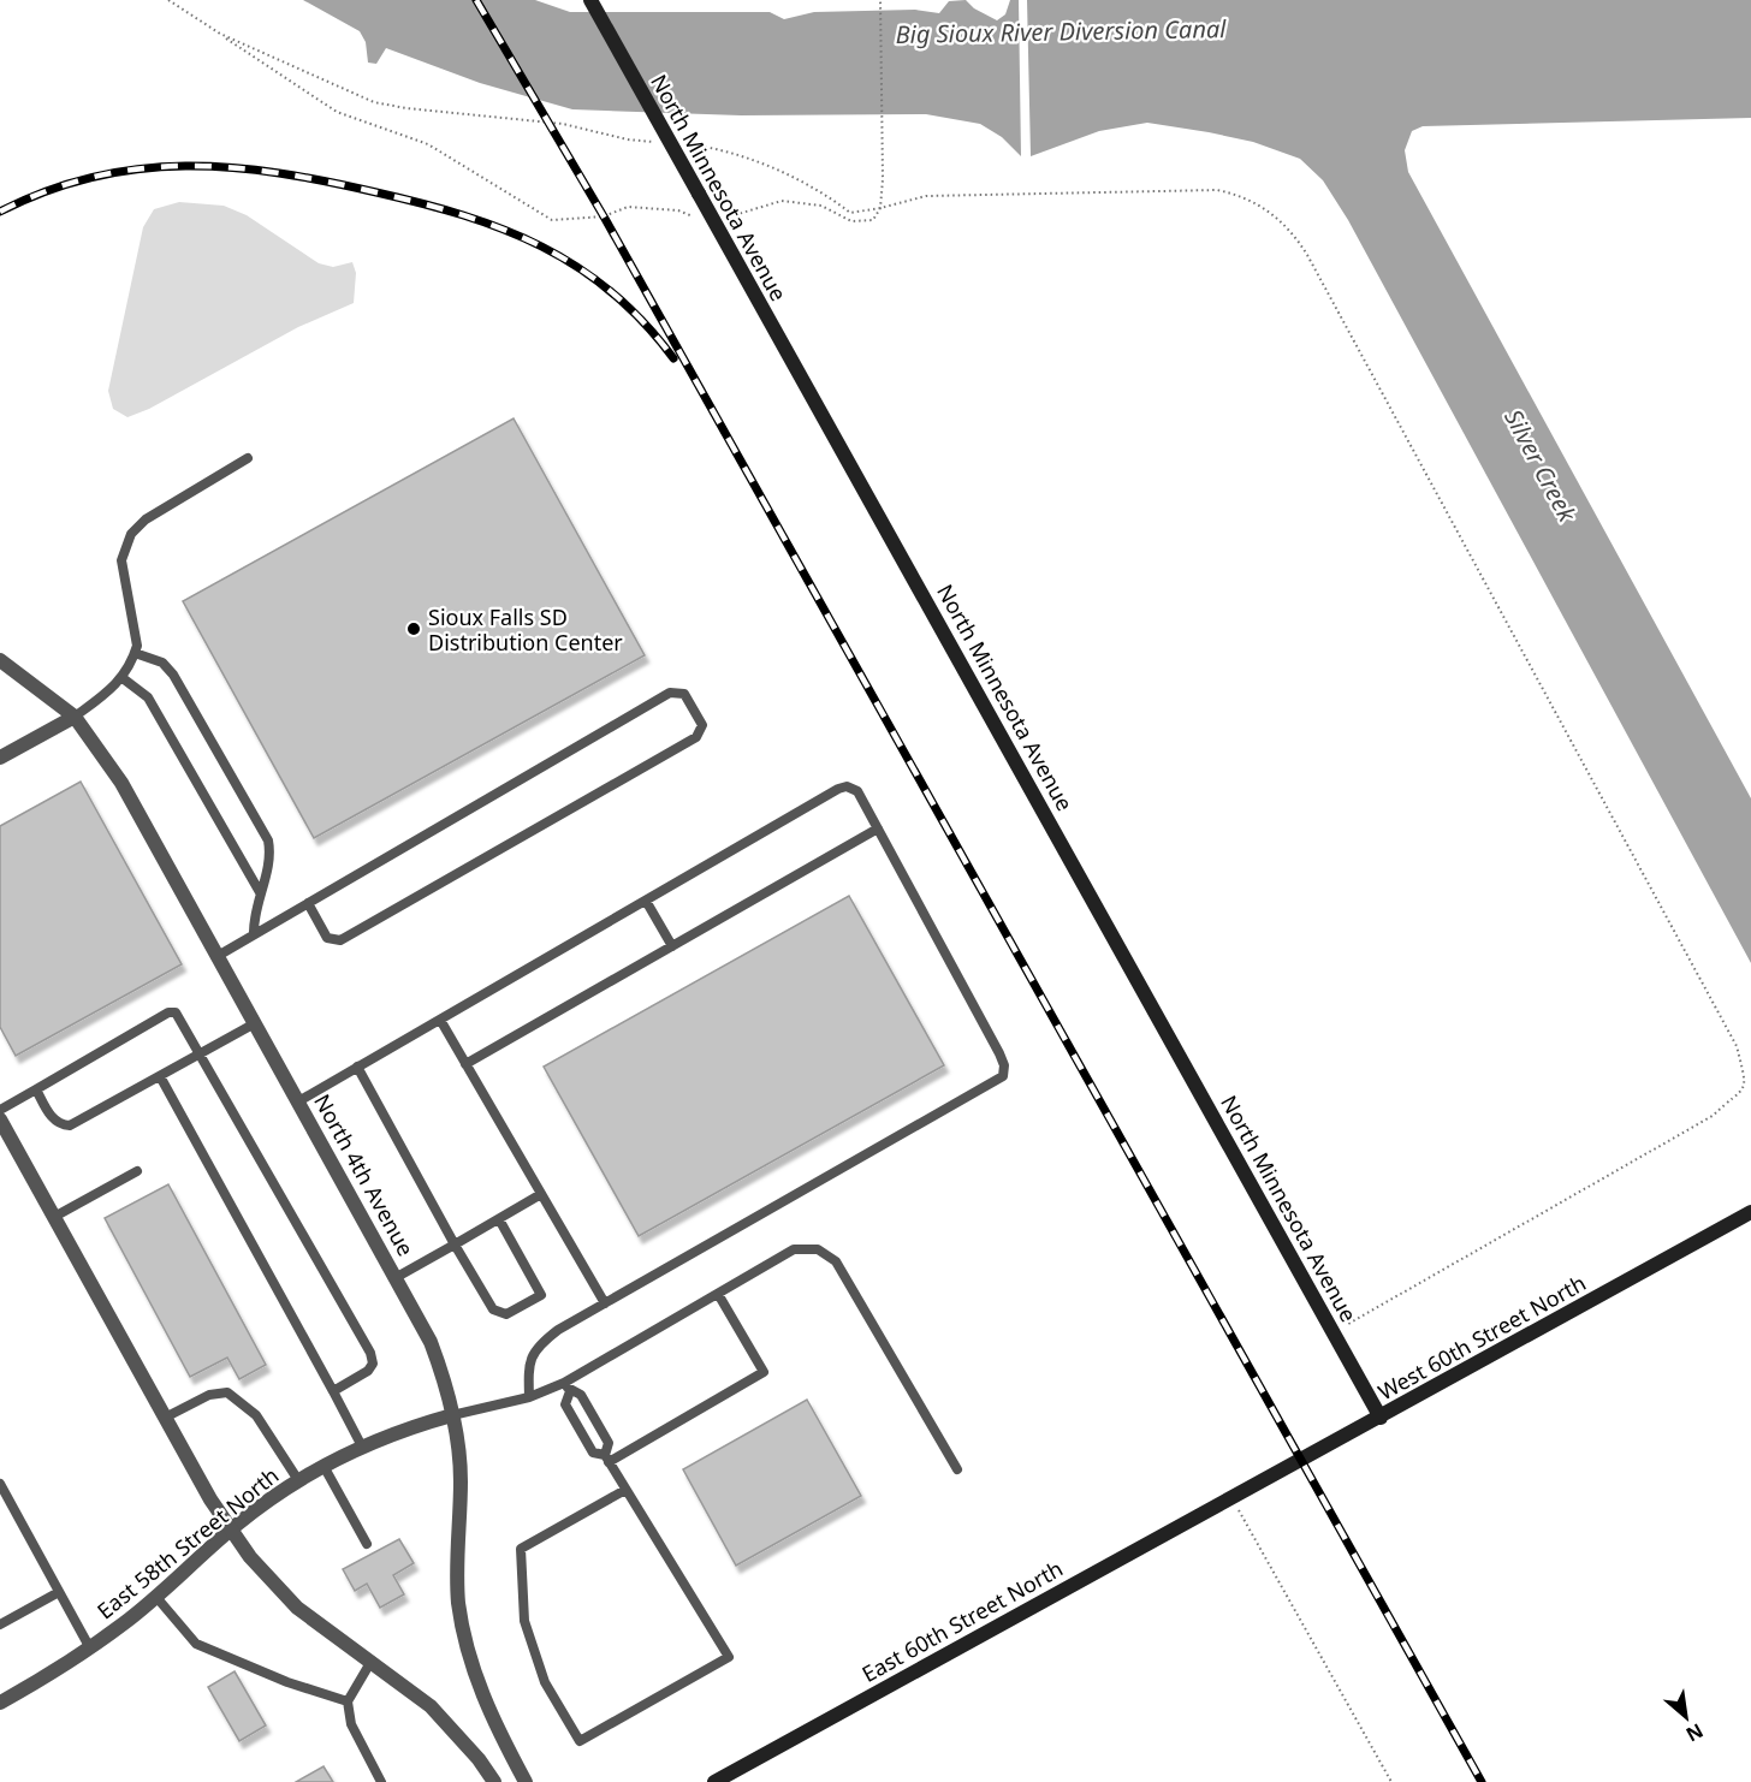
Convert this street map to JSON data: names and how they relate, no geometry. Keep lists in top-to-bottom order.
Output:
{
  "streets": {
    "main road": ["North Minnesota Avenue", "West 60th Street North", "East 60th Street North"],
    "street": ["North 4th Avenue", "East 58th Street North"]
  },
  "crossings": [
    ["North Minnesota Avenue", "West 60th Street North"],
    ["North 4th Avenue", "East 58th Street North"],
    ["West 60th Street North", "East 60th Street North"]
  ],
  "water": ["Big Sioux River Diversion Canal", "Silver Creek"],
  "places": ["Sioux Falls SD Distribution Center"],
  "north": "bottom right"
}
